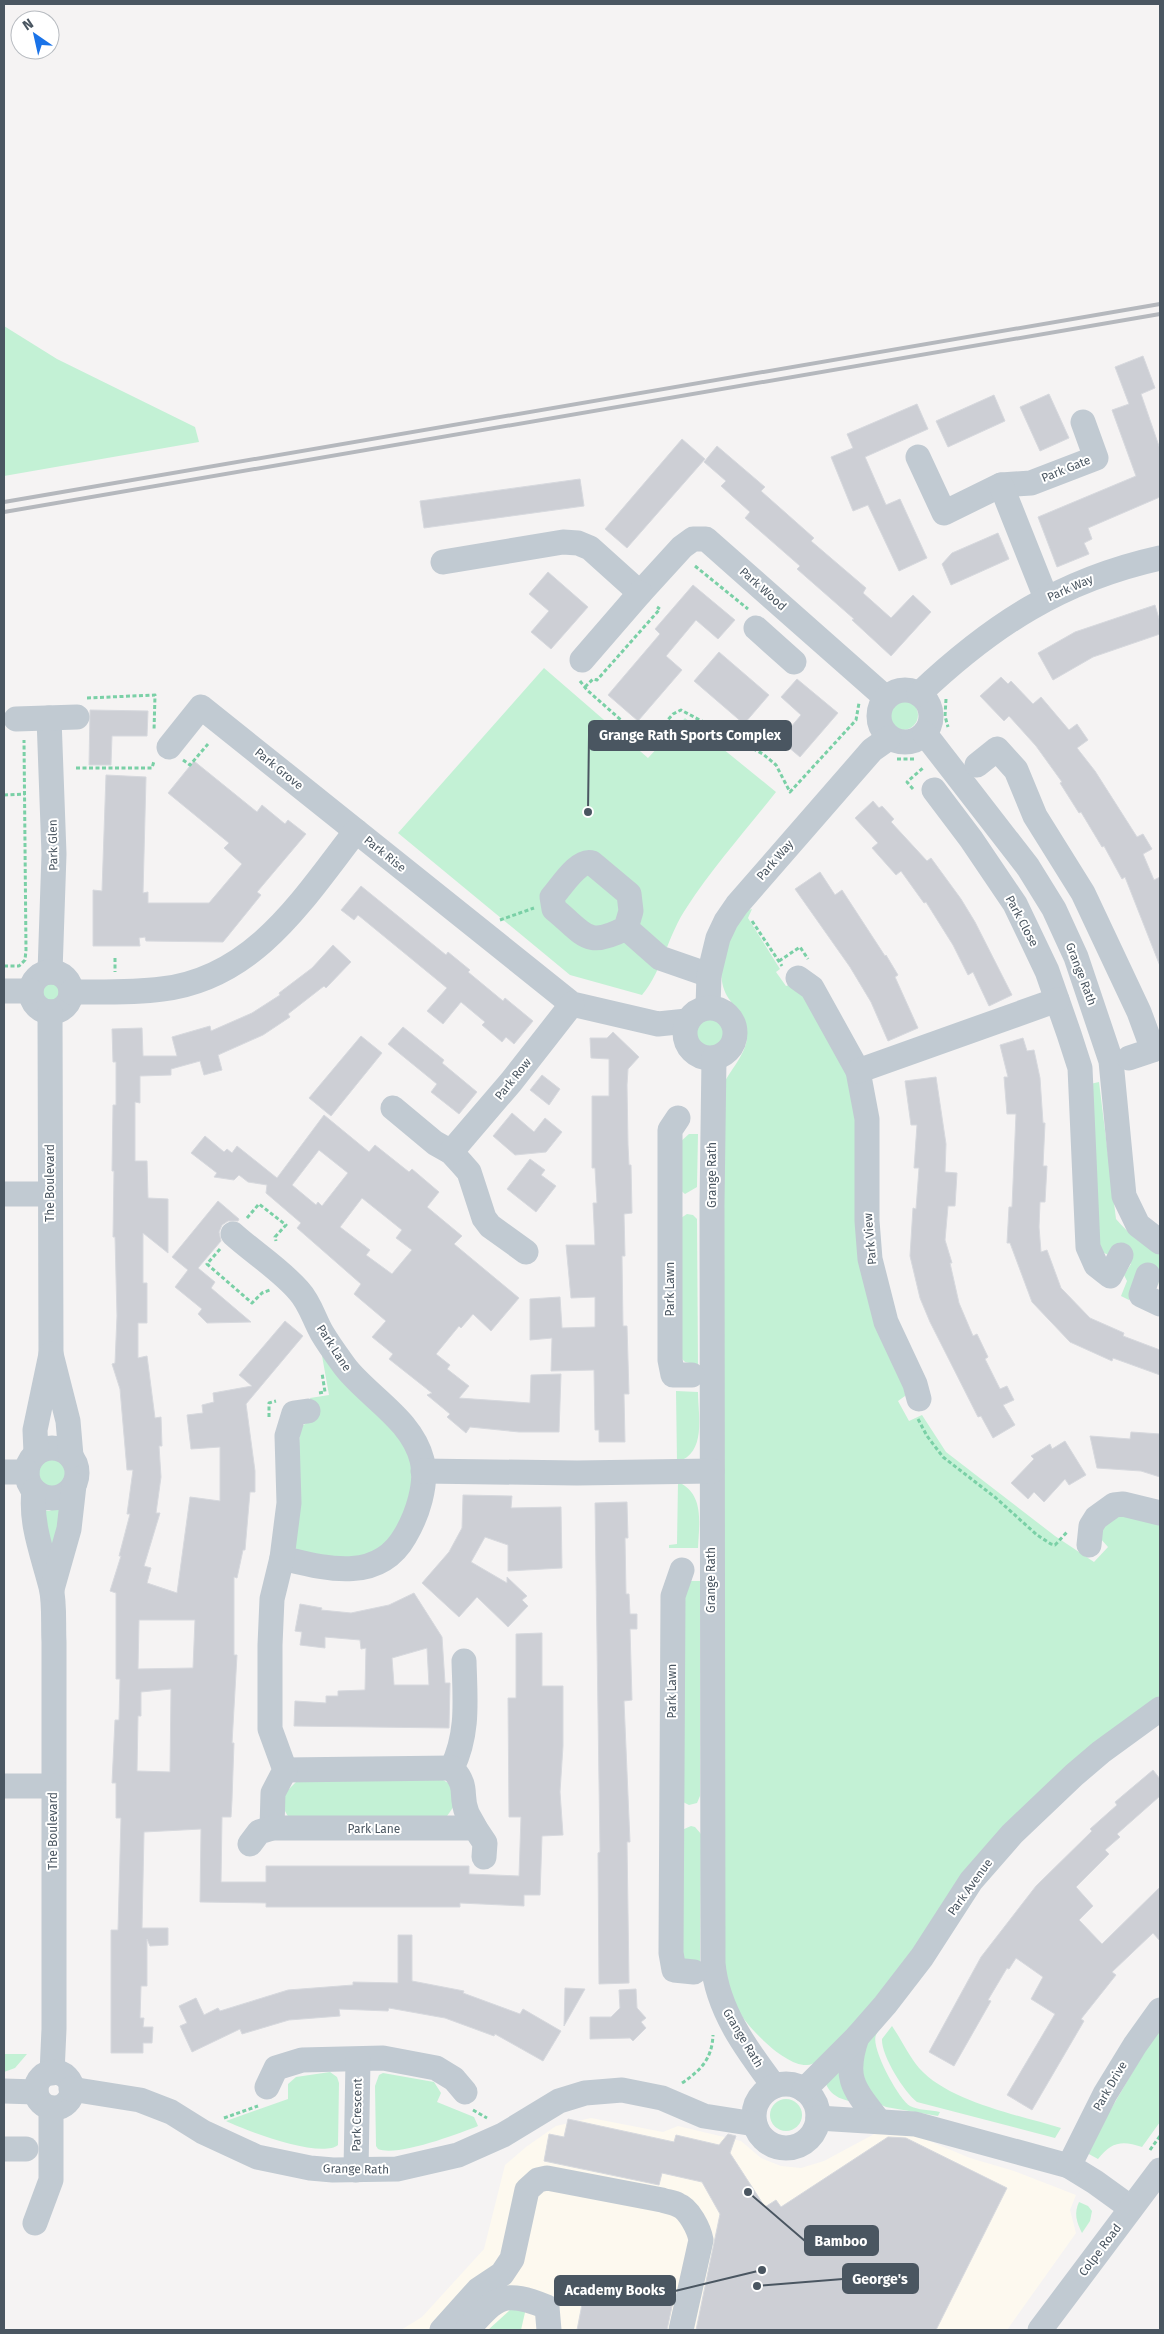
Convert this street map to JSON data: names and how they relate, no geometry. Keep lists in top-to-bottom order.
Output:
{
  "streets": {
    "street": [
      "Park Gate",
      "Park Way",
      "Park Wood",
      "Park Grove",
      "Park Glen",
      "Park Rise",
      "Park Close",
      "Grange Rath",
      "Park Row",
      "The Boulevard",
      "Park View",
      "Park Lawn",
      "Park Lane",
      "Park Avenue",
      "Park Drive",
      "Park Crescent",
      "Colpe Road"
    ]
  },
  "crossings": [
    ["Park Way", "Park Rise"],
    ["Park Way", "Grange Rath"],
    ["Park Grove", "Park Rise"],
    ["Park Glen", "Park Rise"],
    ["Park Glen", "The Boulevard"],
    ["Park Rise", "Grange Rath"],
    ["Park Rise", "Park Row"],
    ["Park Rise", "The Boulevard"],
    ["Grange Rath", "The Boulevard"],
    ["Grange Rath", "Park Avenue"],
    ["Grange Rath", "Park Crescent"]
  ],
  "places": [
    "Grange Rath Sports Complex",
    "Bamboo",
    "Academy Books",
    "George's"
  ],
  "north": "top left"
}
